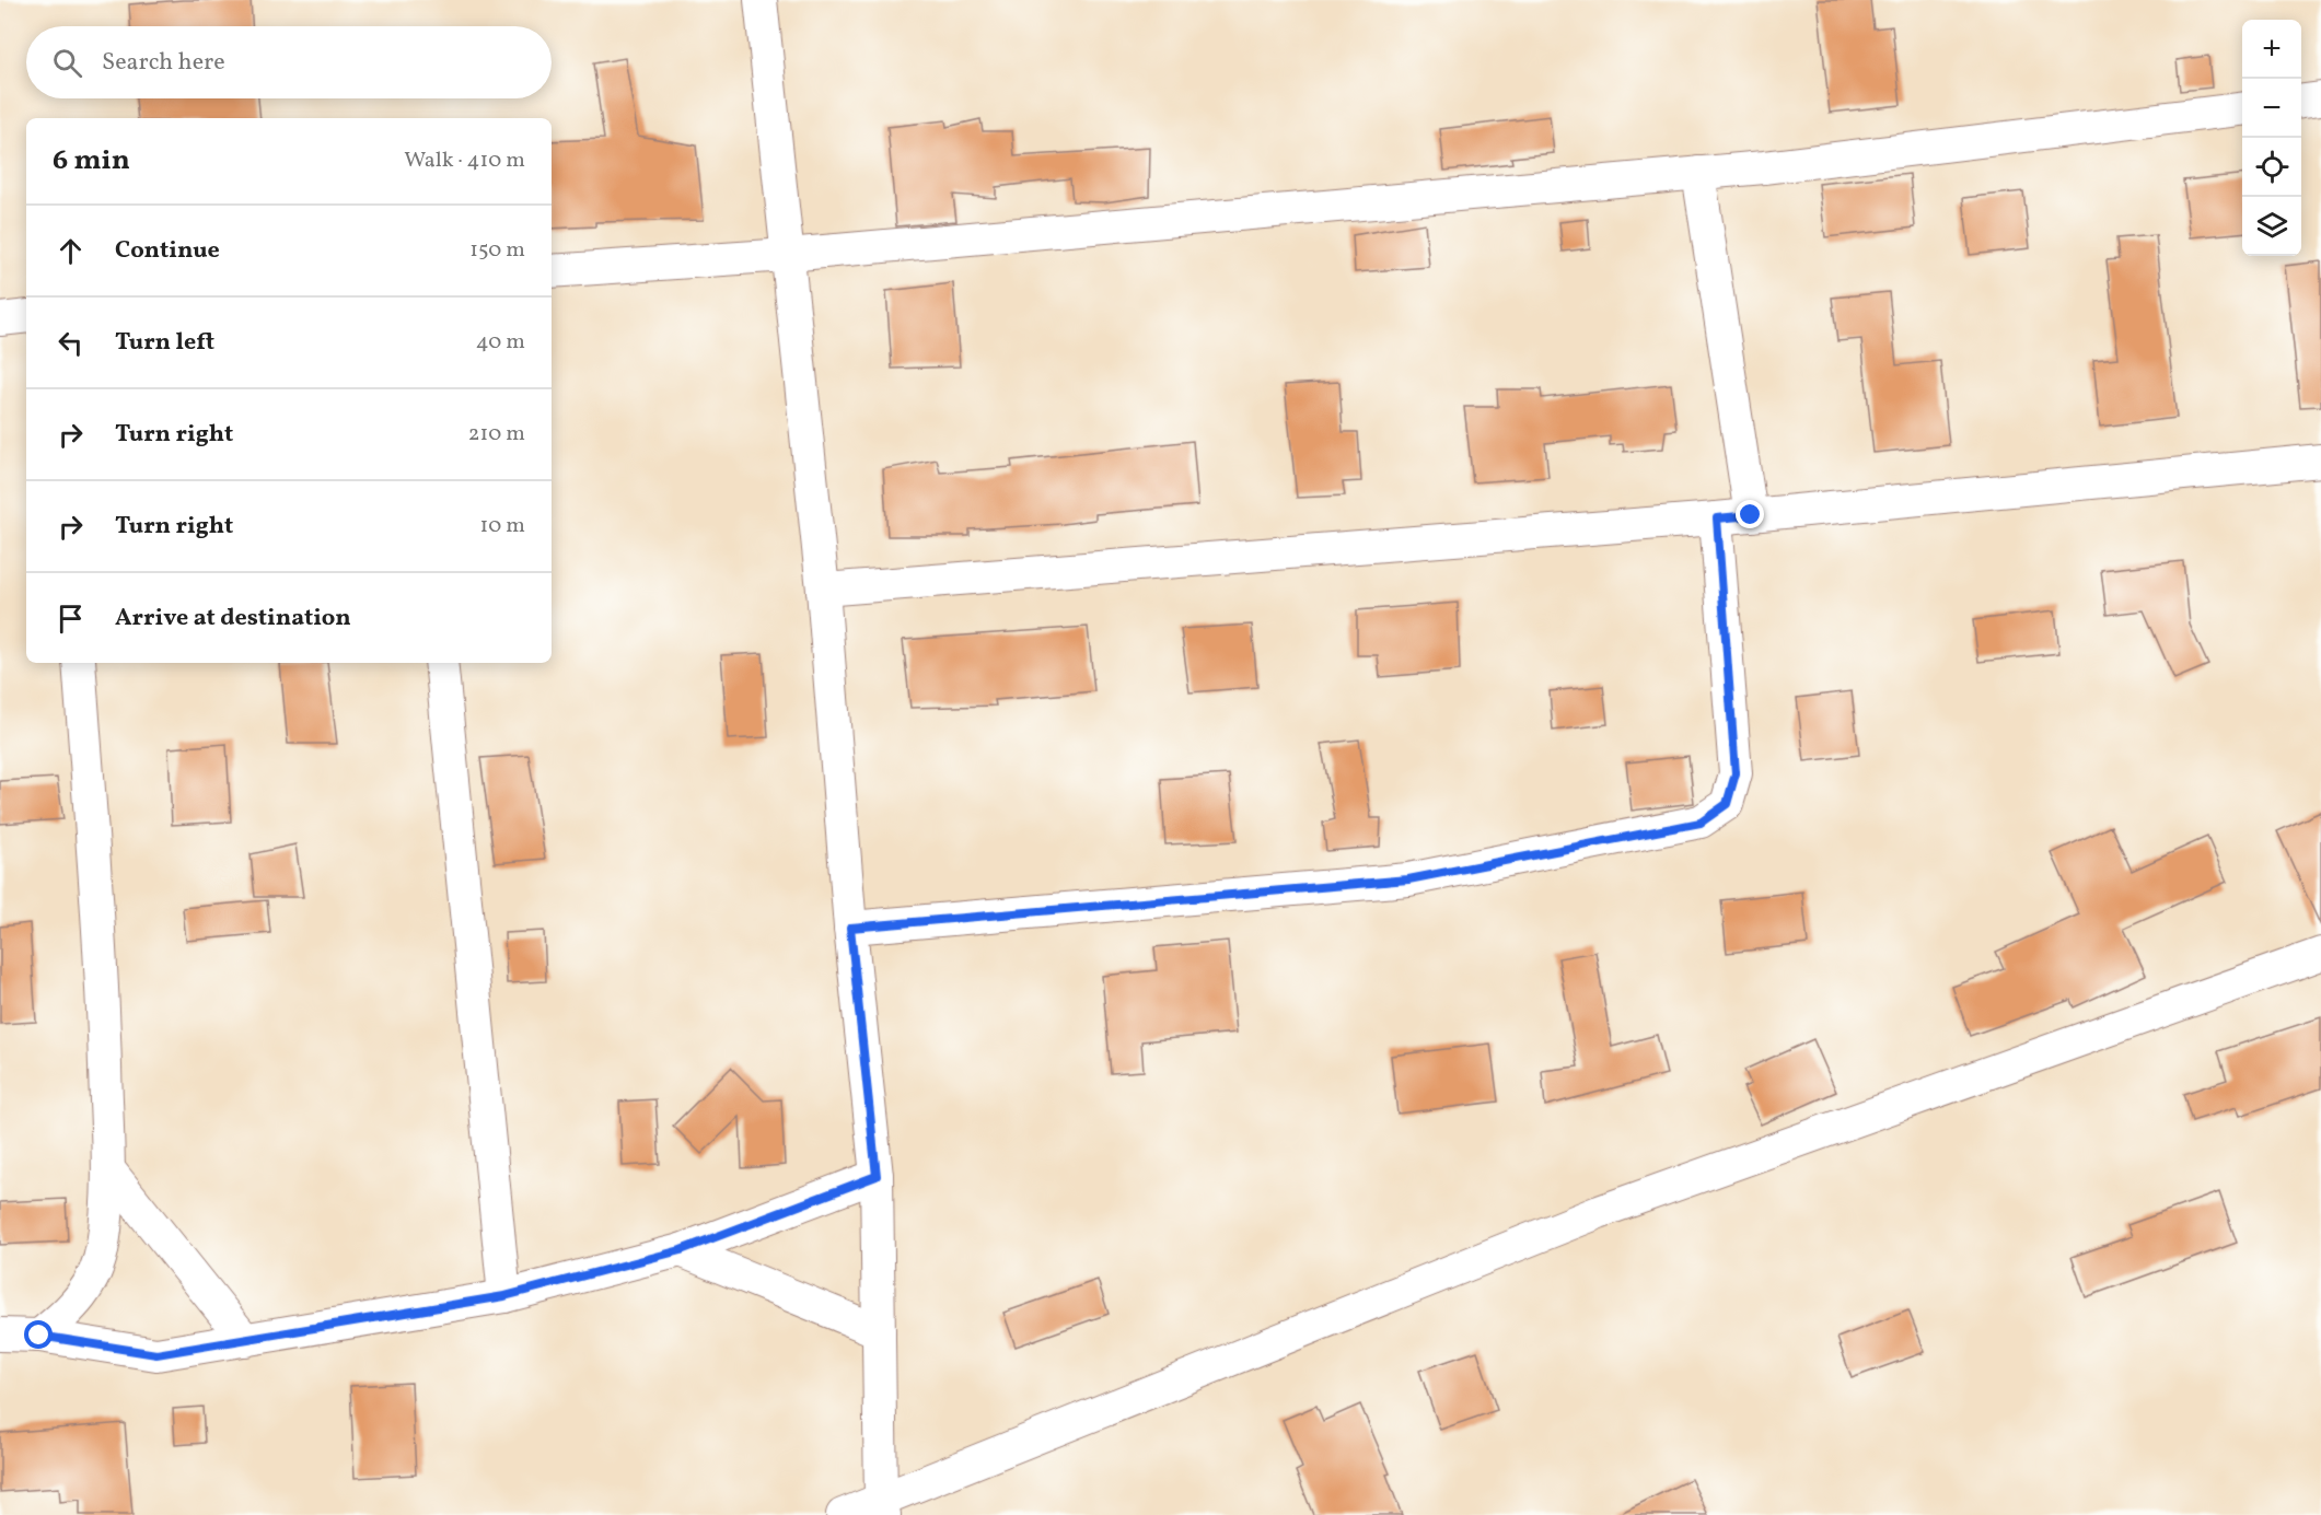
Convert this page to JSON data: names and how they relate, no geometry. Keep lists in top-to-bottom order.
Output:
{
  "page": {
    "map_buttons": ["+", "−"],
    "search": "Search here",
    "heading": ["6 min", "Walk · 410 m"],
    "list": [
      ["Continue", "150 m"],
      ["Turn left", "40 m"],
      ["Turn right", "210 m"],
      ["Turn right", "10 m"],
      "Arrive at destination"
    ]
  }
}
